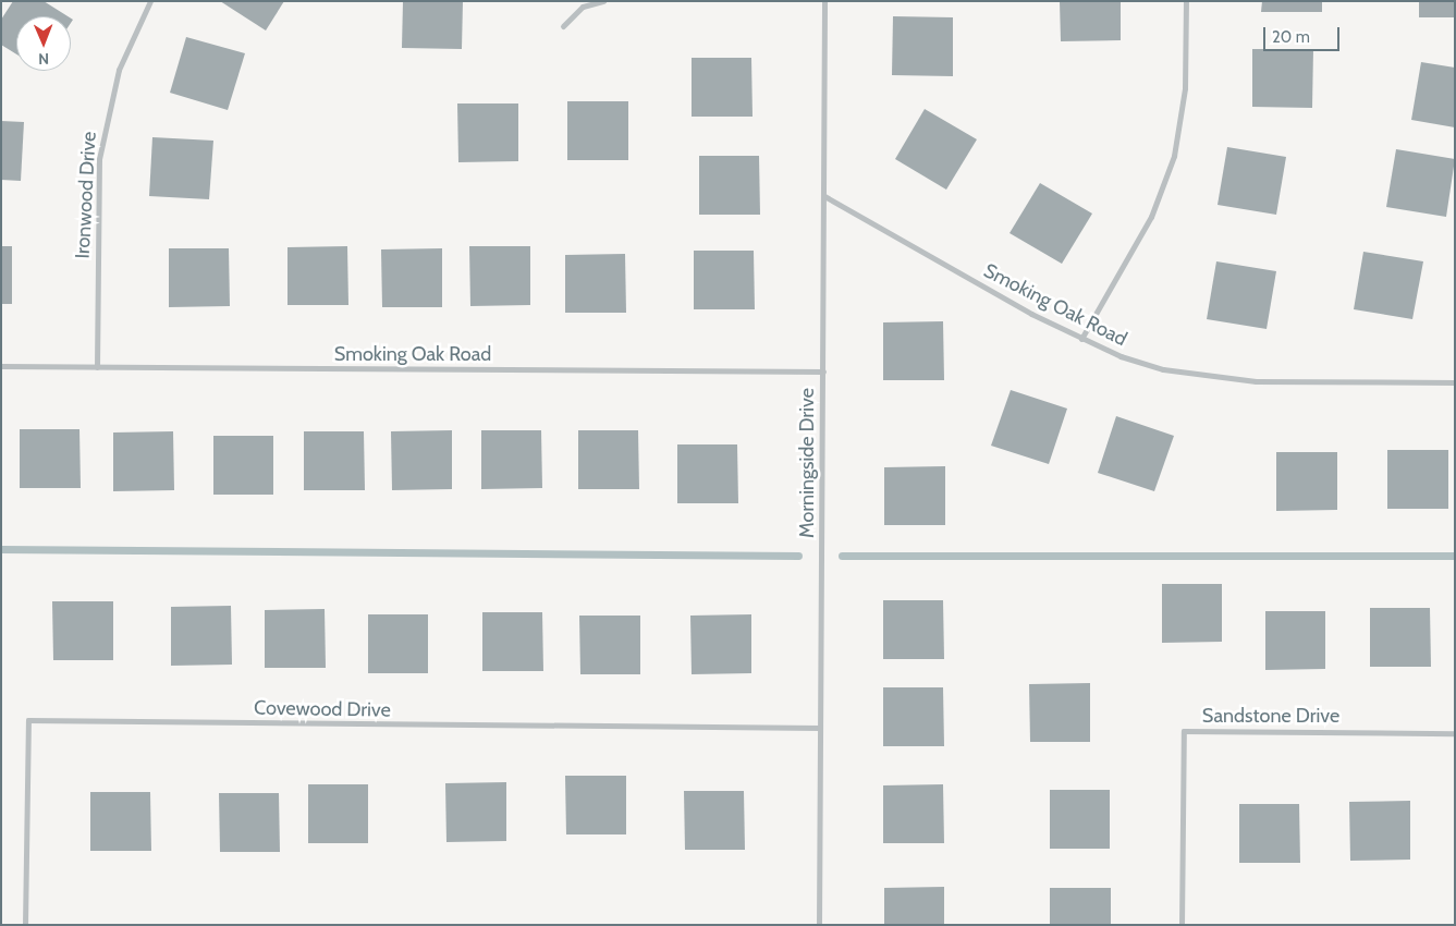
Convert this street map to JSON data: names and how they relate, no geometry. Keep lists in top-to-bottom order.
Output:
{
  "streets": {
    "street": [
      "Ironwood Drive",
      "Smoking Oak Road",
      "Morningside Drive",
      "Covewood Drive",
      "Sandstone Drive"
    ]
  },
  "crossings": [
    ["Ironwood Drive", "Smoking Oak Road"],
    ["Smoking Oak Road", "Morningside Drive"],
    ["Morningside Drive", "Covewood Drive"]
  ],
  "scale_bar": "20 m",
  "north": "bottom"
}
